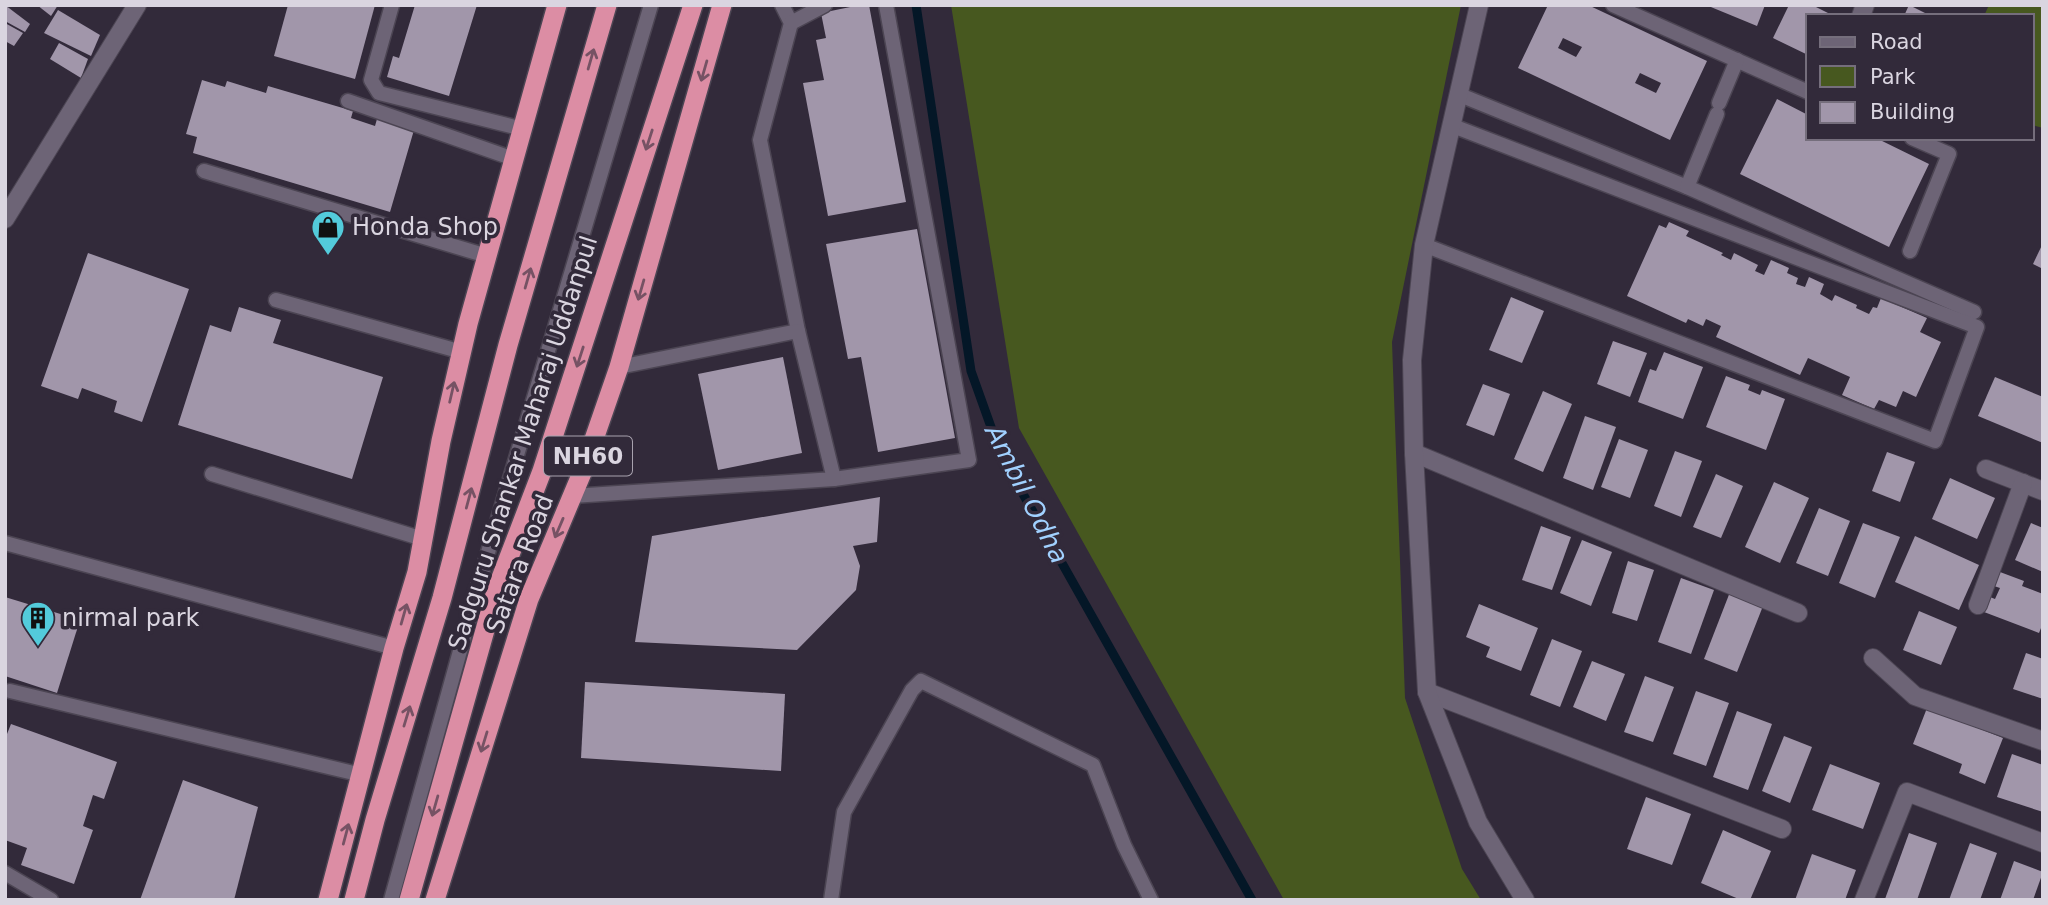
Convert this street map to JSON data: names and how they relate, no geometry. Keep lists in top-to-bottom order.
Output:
{
  "streets": {
    "highway": ["Sadguru Shankar Maharaj Uddanpul", "NH60", "Satara Road"]
  },
  "water": ["Ambil Odha"],
  "places": {
    "shop": ["Honda Shop"],
    "building": ["nirmal park"]
  },
  "legend": ["Road", "Park", "Building"]
}
